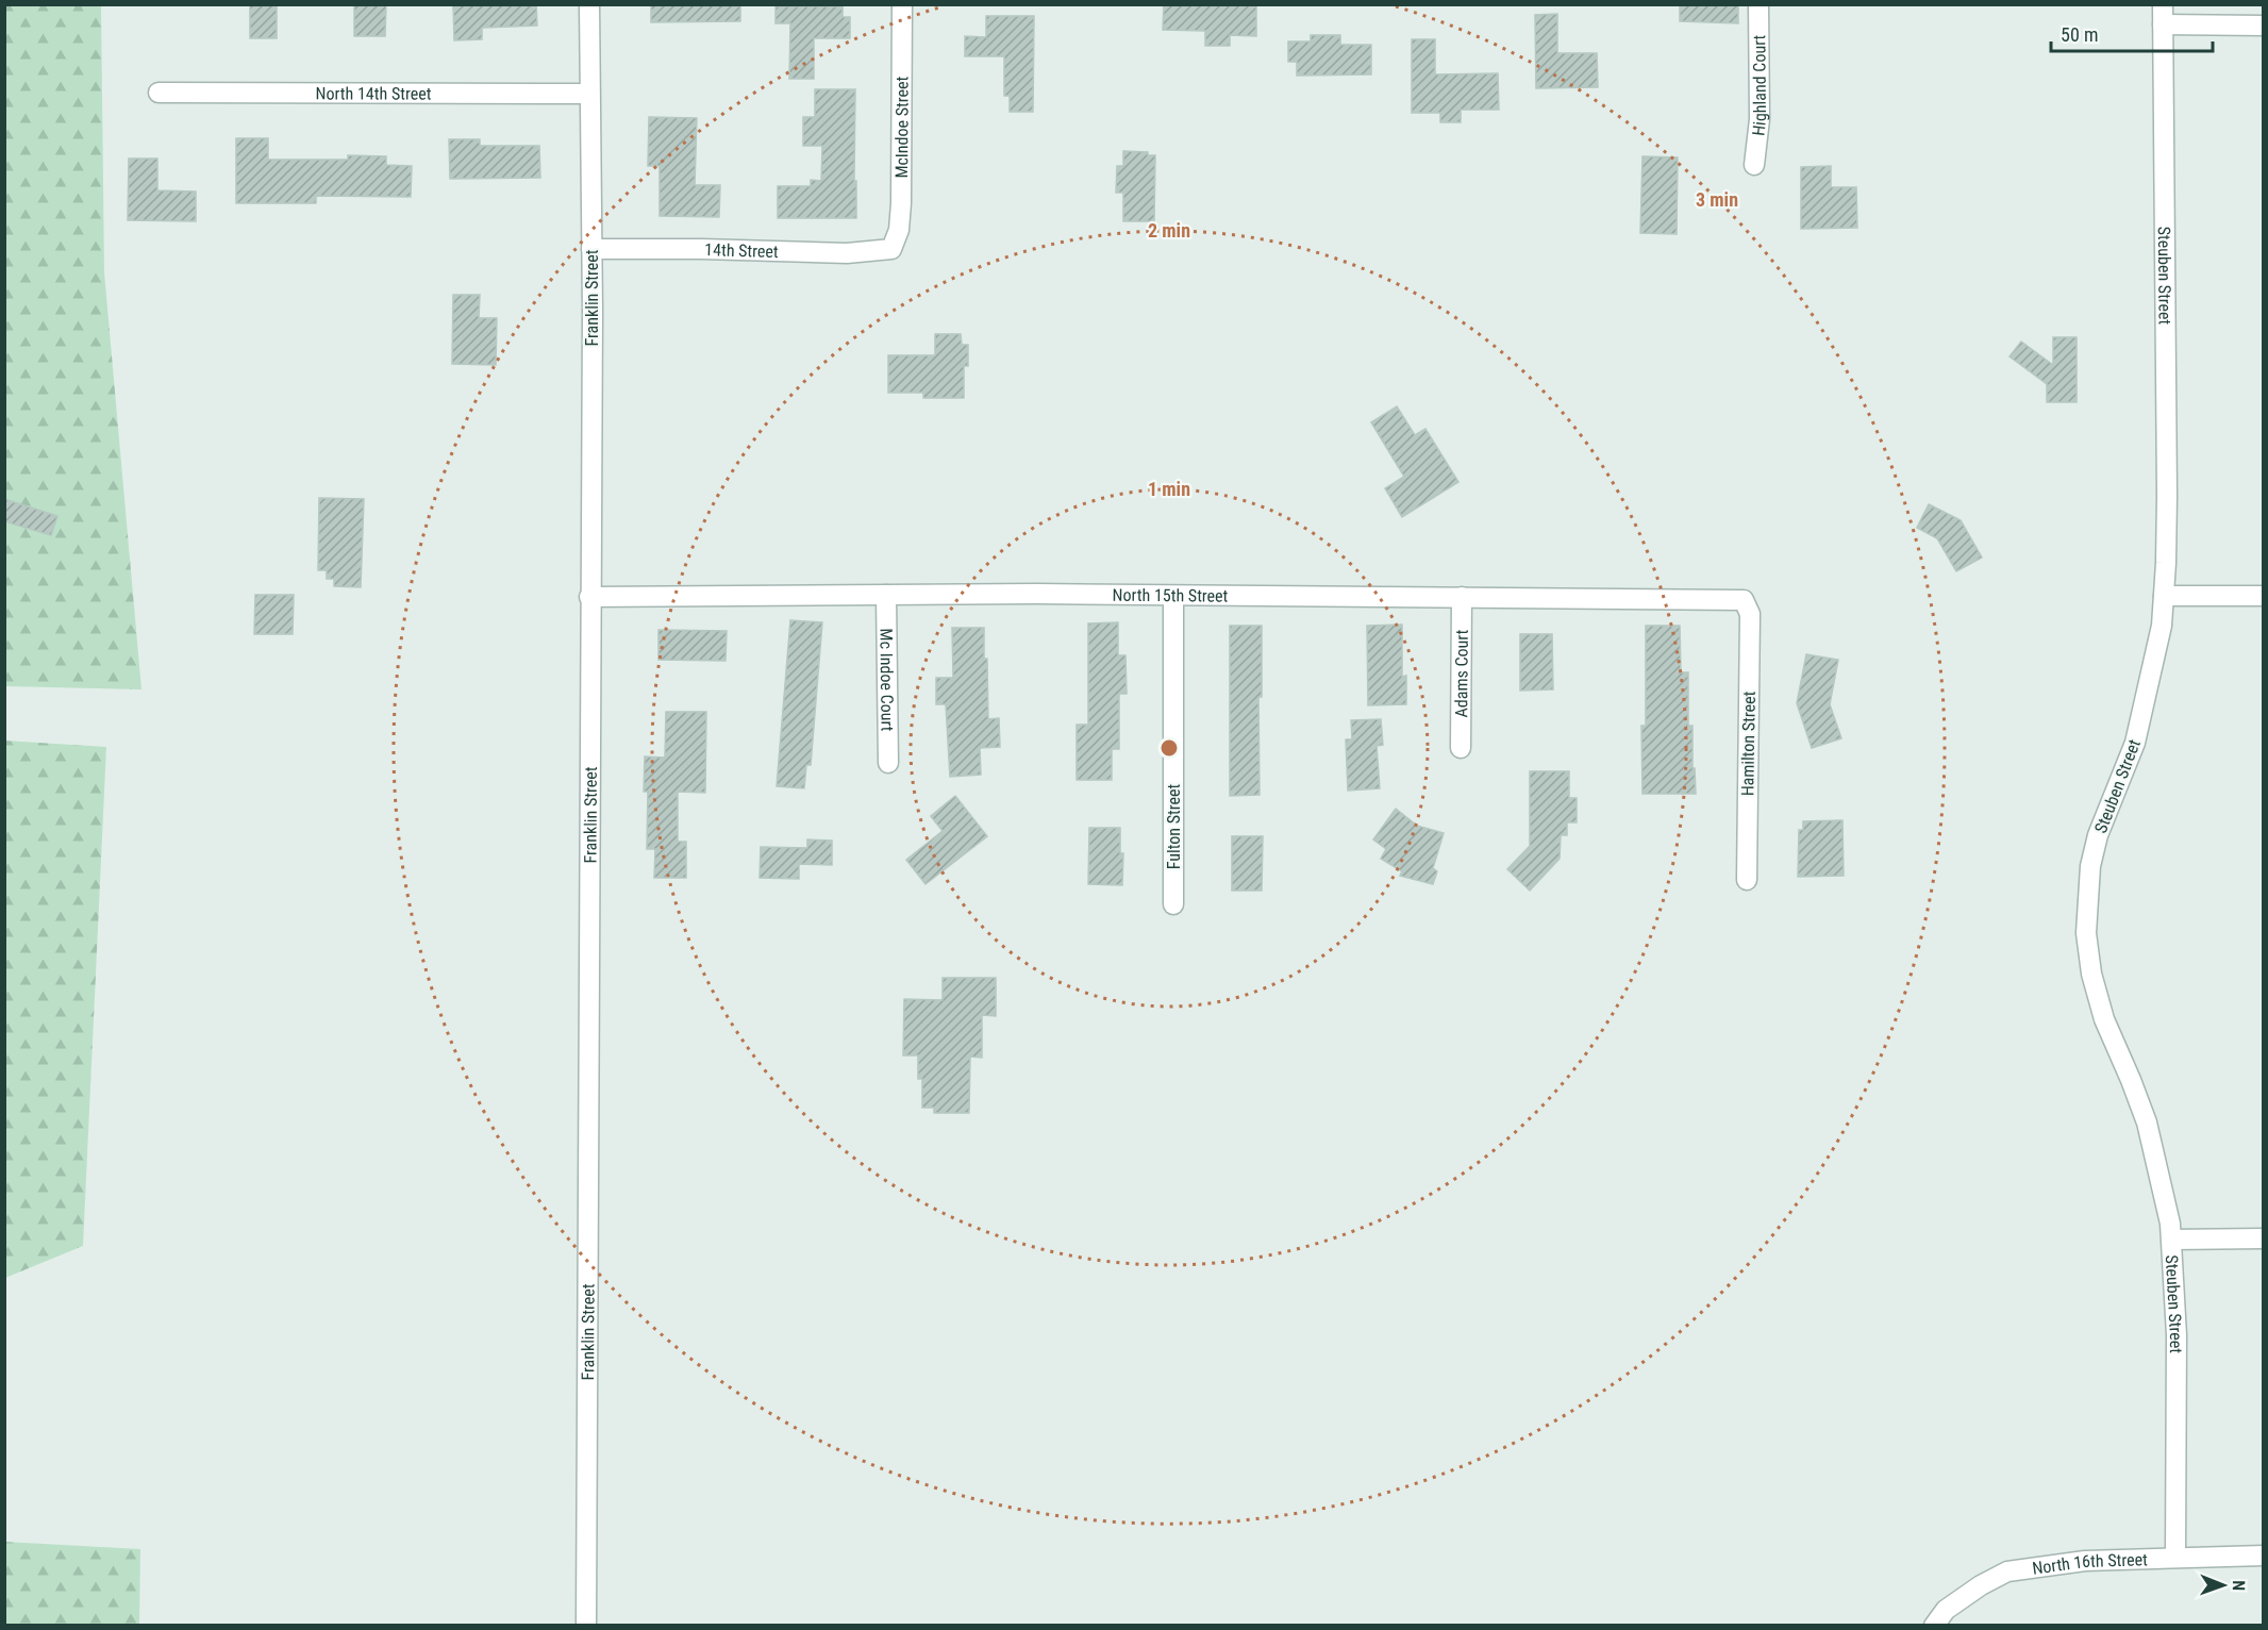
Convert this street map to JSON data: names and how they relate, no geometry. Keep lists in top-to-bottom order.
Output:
{
  "streets": {
    "street": [
      "Highland Court",
      "North 14th Street",
      "McIndoe Street",
      "14th Street",
      "Steuben Street",
      "Franklin Street",
      "North 15th Street",
      "Adams Court",
      "Mc Indoe Court",
      "Hamilton Street",
      "Fulton Street",
      "North 16th Street"
    ]
  },
  "crossings": [
    ["North 14th Street", "Franklin Street"],
    ["McIndoe Street", "14th Street"],
    ["14th Street", "Franklin Street"],
    ["Steuben Street", "North 16th Street"],
    ["Franklin Street", "North 15th Street"],
    ["North 15th Street", "Adams Court"],
    ["North 15th Street", "Mc Indoe Court"],
    ["North 15th Street", "Hamilton Street"],
    ["North 15th Street", "Fulton Street"]
  ],
  "scale_bar": "50 m",
  "north": "right",
  "rings": ["3 min", "2 min", "1 min"]
}
